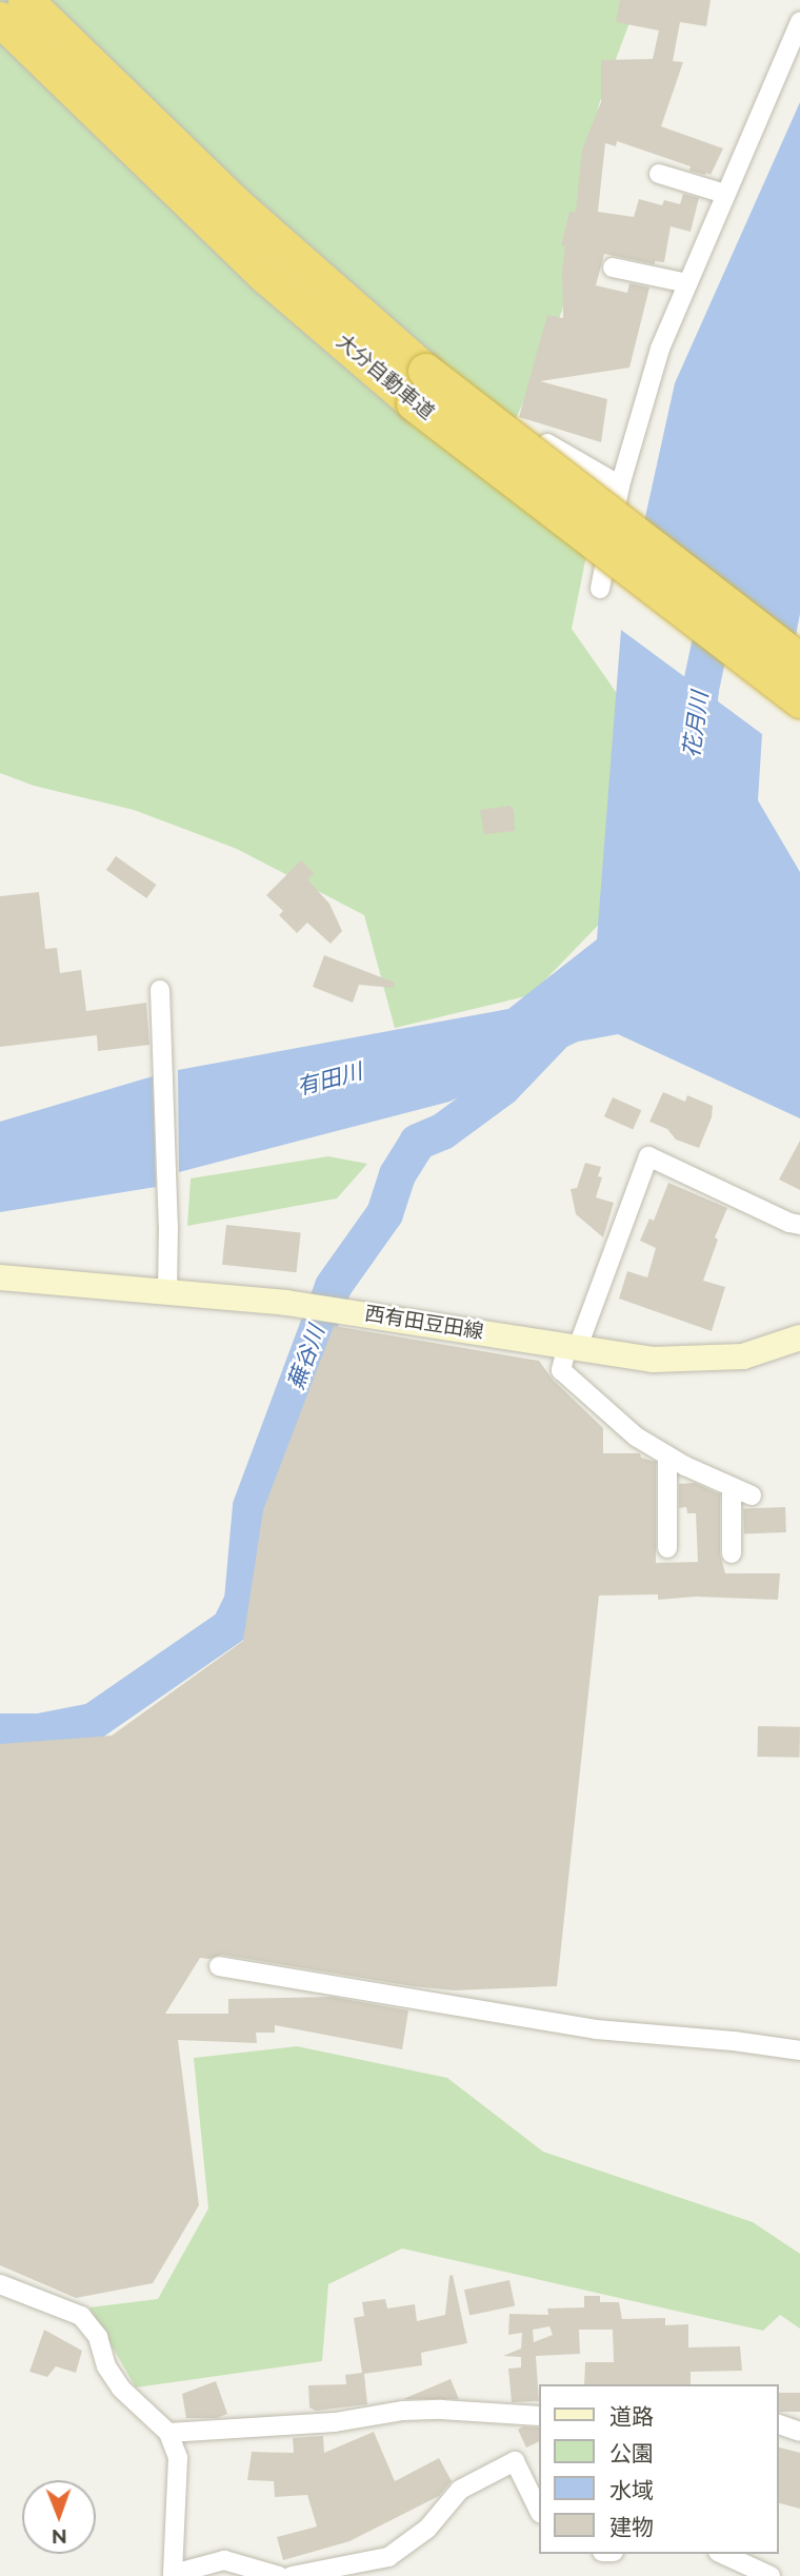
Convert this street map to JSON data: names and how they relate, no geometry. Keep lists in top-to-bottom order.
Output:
{
  "streets": {
    "highway": ["大分自動車道"],
    "main road": ["西有田豆田線"]
  },
  "water": ["花月川", "有田川", "蕪谷川"],
  "legend": [
    "道路",
    "公園",
    "水域",
    "建物"
  ],
  "north": "bottom"
}
